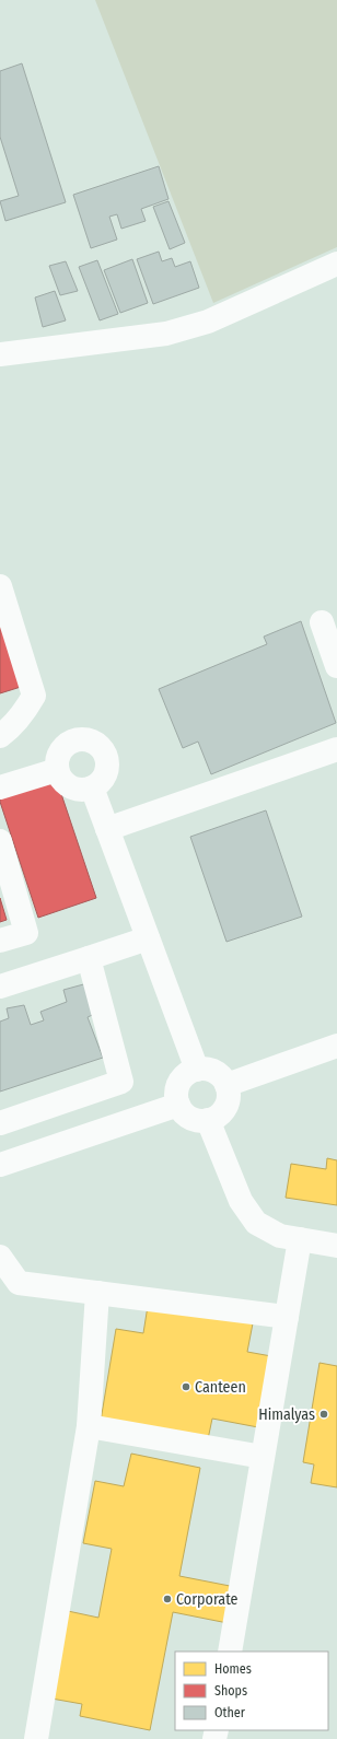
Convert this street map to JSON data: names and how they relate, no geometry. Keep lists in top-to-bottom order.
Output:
{
  "places": ["Canteen", "Himalyas", "Corporate"],
  "legend": ["Homes", "Shops", "Other"]
}
